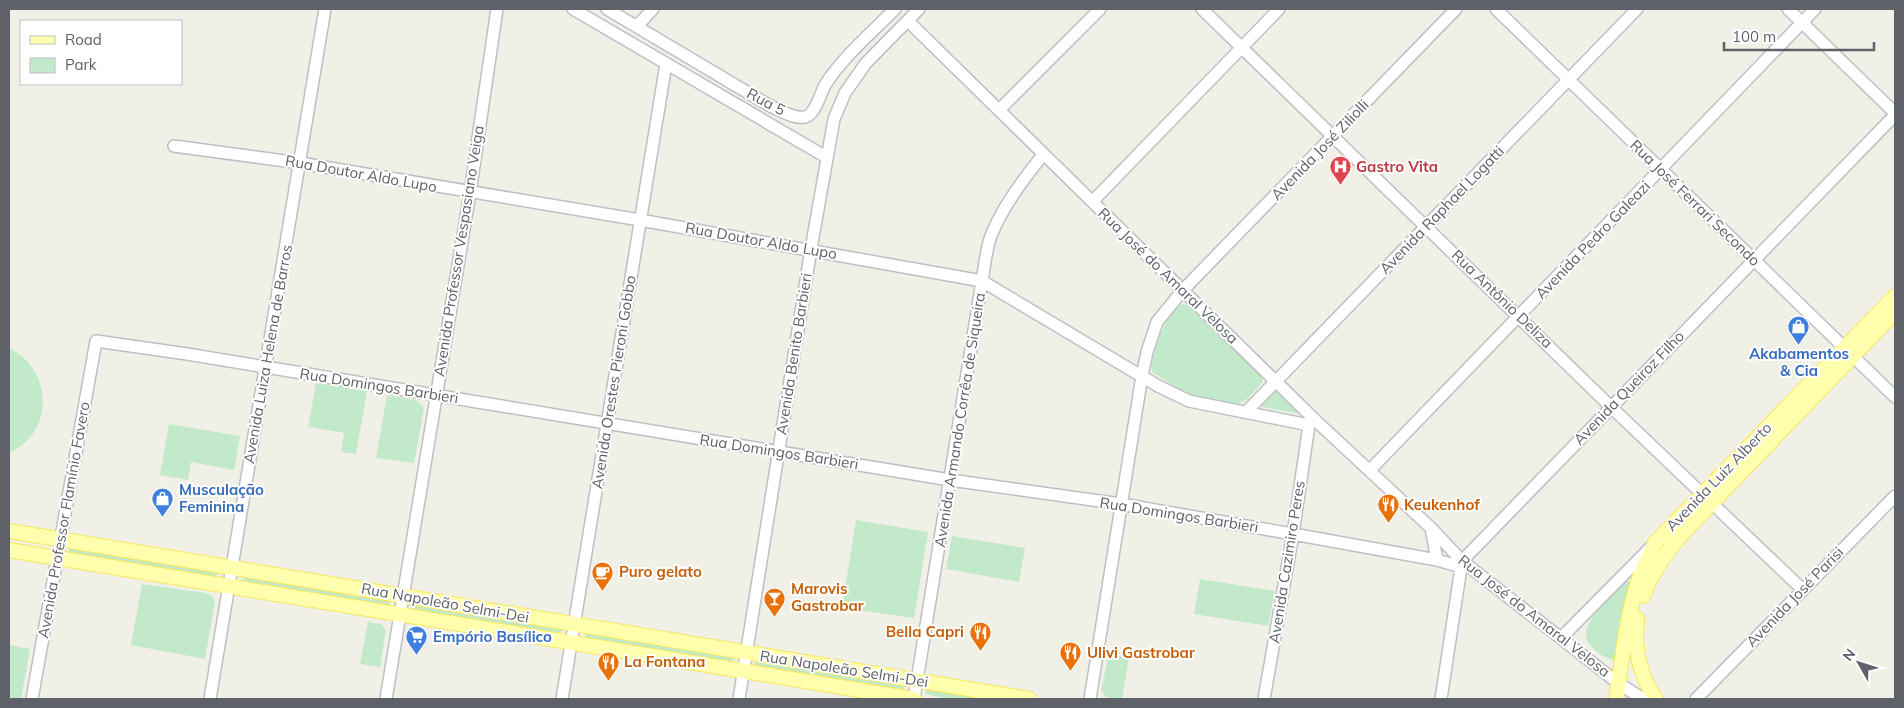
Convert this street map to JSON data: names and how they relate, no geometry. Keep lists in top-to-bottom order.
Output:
{
  "streets": {
    "main road": ["Avenida Luiz Alberto", "Rua Napoleão Selmi-Dei"],
    "street": [
      "Rua 5",
      "Avenida José Ziliolli",
      "Rua Doutor Aldo Lupo",
      "Rua José Ferrari Secondo",
      "Avenida Raphael Logatti",
      "Avenida Pedro Galeazi",
      "Avenida Professor Vespasiano Veiga",
      "Rua José do Amaral Velosa",
      "Rua Antônio Deliza",
      "Avenida Luiza Helena de Barros",
      "Avenida Benito Barbieri",
      "Avenida Orestes Pieroni Gobbo",
      "Rua Domingos Barbieri",
      "Avenida Queiroz Filho",
      "Avenida Armando Corrêa de Siqueira",
      "Avenida Professor Flamínio Favero",
      "Avenida Cazimiro Peres",
      "Avenida José Parisi"
    ]
  },
  "crossings": [
    ["Avenida José Ziliolli", "Rua Doutor Aldo Lupo"],
    ["Avenida José Ziliolli", "Rua José do Amaral Velosa"],
    ["Avenida José Ziliolli", "Rua Antônio Deliza"],
    ["Avenida José Ziliolli", "Rua Domingos Barbieri"],
    ["Rua Doutor Aldo Lupo", "Avenida Raphael Logatti"],
    ["Rua Doutor Aldo Lupo", "Avenida Professor Vespasiano Veiga"],
    ["Rua Doutor Aldo Lupo", "Rua José do Amaral Velosa"],
    ["Rua Doutor Aldo Lupo", "Avenida Luiza Helena de Barros"],
    ["Rua Doutor Aldo Lupo", "Avenida Benito Barbieri"],
    ["Rua Doutor Aldo Lupo", "Avenida Orestes Pieroni Gobbo"],
    ["Rua Doutor Aldo Lupo", "Avenida Armando Corrêa de Siqueira"],
    ["Rua Doutor Aldo Lupo", "Avenida Cazimiro Peres"],
    ["Rua José Ferrari Secondo", "Avenida Raphael Logatti"],
    ["Rua José Ferrari Secondo", "Avenida Pedro Galeazi"],
    ["Rua José Ferrari Secondo", "Avenida Queiroz Filho"],
    ["Rua José Ferrari Secondo", "Avenida Luiz Alberto"],
    ["Avenida Raphael Logatti", "Rua José do Amaral Velosa"],
    ["Avenida Raphael Logatti", "Rua Antônio Deliza"],
    ["Avenida Pedro Galeazi", "Rua José do Amaral Velosa"],
    ["Avenida Pedro Galeazi", "Rua Antônio Deliza"],
    ["Avenida Professor Vespasiano Veiga", "Rua Domingos Barbieri"],
    ["Avenida Professor Vespasiano Veiga", "Rua Napoleão Selmi-Dei"],
    ["Rua José do Amaral Velosa", "Avenida Benito Barbieri"],
    ["Rua José do Amaral Velosa", "Rua Domingos Barbieri"],
    ["Rua José do Amaral Velosa", "Avenida Queiroz Filho"],
    ["Rua José do Amaral Velosa", "Avenida Armando Corrêa de Siqueira"],
    ["Rua José do Amaral Velosa", "Avenida Luiz Alberto"],
    ["Rua José do Amaral Velosa", "Avenida Cazimiro Peres"],
    ["Rua Antônio Deliza", "Avenida Queiroz Filho"],
    ["Rua Antônio Deliza", "Avenida Luiz Alberto"],
    ["Rua Antônio Deliza", "Avenida José Parisi"],
    ["Avenida Luiza Helena de Barros", "Rua Domingos Barbieri"],
    ["Avenida Luiza Helena de Barros", "Rua Napoleão Selmi-Dei"],
    ["Avenida Benito Barbieri", "Rua Domingos Barbieri"],
    ["Avenida Benito Barbieri", "Rua Napoleão Selmi-Dei"],
    ["Avenida Orestes Pieroni Gobbo", "Rua Domingos Barbieri"],
    ["Avenida Orestes Pieroni Gobbo", "Rua Napoleão Selmi-Dei"],
    ["Rua Domingos Barbieri", "Avenida Queiroz Filho"],
    ["Rua Domingos Barbieri", "Avenida Armando Corrêa de Siqueira"],
    ["Rua Domingos Barbieri", "Avenida Professor Flamínio Favero"],
    ["Rua Domingos Barbieri", "Avenida Cazimiro Peres"],
    ["Avenida Armando Corrêa de Siqueira", "Rua Napoleão Selmi-Dei"],
    ["Avenida Professor Flamínio Favero", "Rua Napoleão Selmi-Dei"]
  ],
  "places": {
    "hospital": ["Gastro Vita"],
    "shop": ["Akabamentos & Cia", "Musculação Feminina"],
    "restaurant": [
      "Keukenhof",
      "Bella Capri",
      "Ulivi Gastrobar",
      "La Fontana"
    ],
    "cafe": ["Puro gelato"],
    "bar": ["Marovis Gastrobar"],
    "supermarket": ["Empório Basílico"]
  },
  "legend": ["Road", "Park"],
  "scale_bar": "100 m",
  "north": "top left"
}
